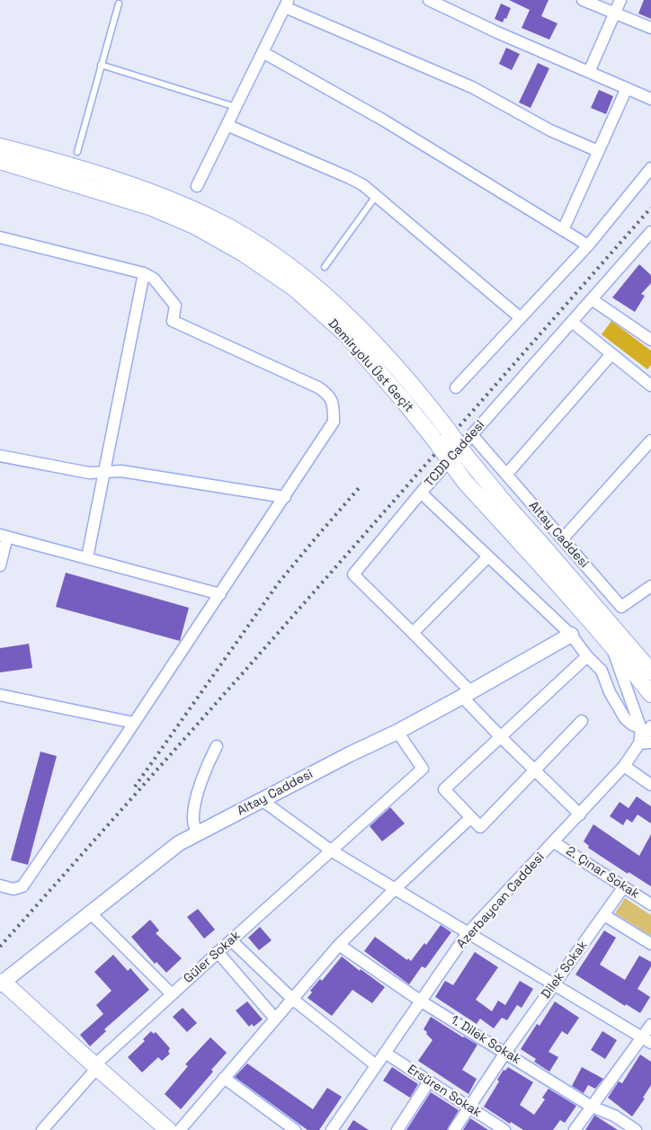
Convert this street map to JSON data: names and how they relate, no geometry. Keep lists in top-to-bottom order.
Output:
{
  "streets": {
    "main road": ["Demiryolu Üst Geçit"],
    "street": [
      "TCDD Caddesi",
      "Altay Caddesi",
      "2. Çınar Sokak",
      "Azerbaycan Caddesi",
      "Güler Sokak",
      "Dilek Sokak",
      "1. Dilek Sokak",
      "Ersüren Sokak"
    ]
  },
  "crossings": [
    ["TCDD Caddesi", "Altay Caddesi"],
    ["Altay Caddesi", "Güler Sokak"],
    ["2. Çınar Sokak", "Azerbaycan Caddesi"],
    ["2. Çınar Sokak", "Dilek Sokak"],
    ["Azerbaycan Caddesi", "1. Dilek Sokak"],
    ["Azerbaycan Caddesi", "Ersüren Sokak"],
    ["Dilek Sokak", "1. Dilek Sokak"],
    ["Dilek Sokak", "Ersüren Sokak"]
  ]
}
